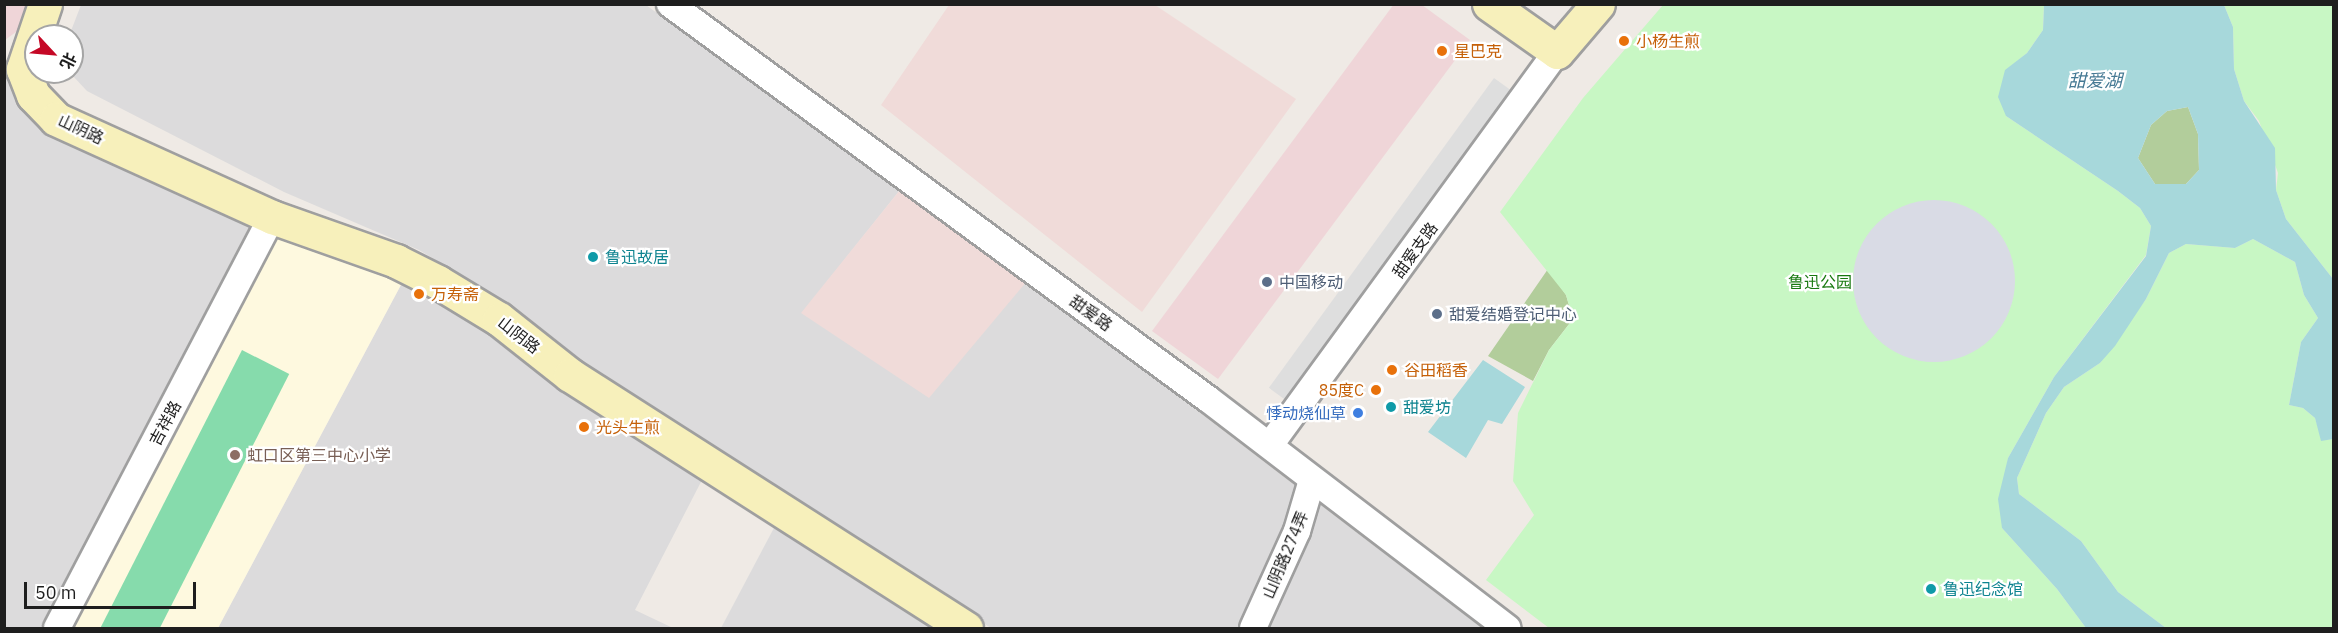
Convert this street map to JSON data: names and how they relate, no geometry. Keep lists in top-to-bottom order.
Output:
{
  "streets": {
    "street": [
      "山阴路",
      "甜爱支路",
      "甜爱路",
      "吉祥路",
      "山阴路274弄"
    ]
  },
  "crossings": [
    ["山阴路", "吉祥路"],
    ["甜爱支路", "甜爱路"],
    ["甜爱路", "山阴路274弄"]
  ],
  "water": ["甜爱湖"],
  "parks": ["鲁迅公园"],
  "places": [
    "小杨生煎",
    "星巴克",
    "鲁迅故居",
    "中国移动",
    "万寿斋",
    "甜爱结婚登记中心",
    "谷田稻香",
    "85度C",
    "甜爱坊",
    "悸动烧仙草",
    "光头生煎",
    "虹口区第三中心小学",
    "鲁迅纪念馆"
  ],
  "scale_bar": "50 m",
  "north": "bottom right"
}
